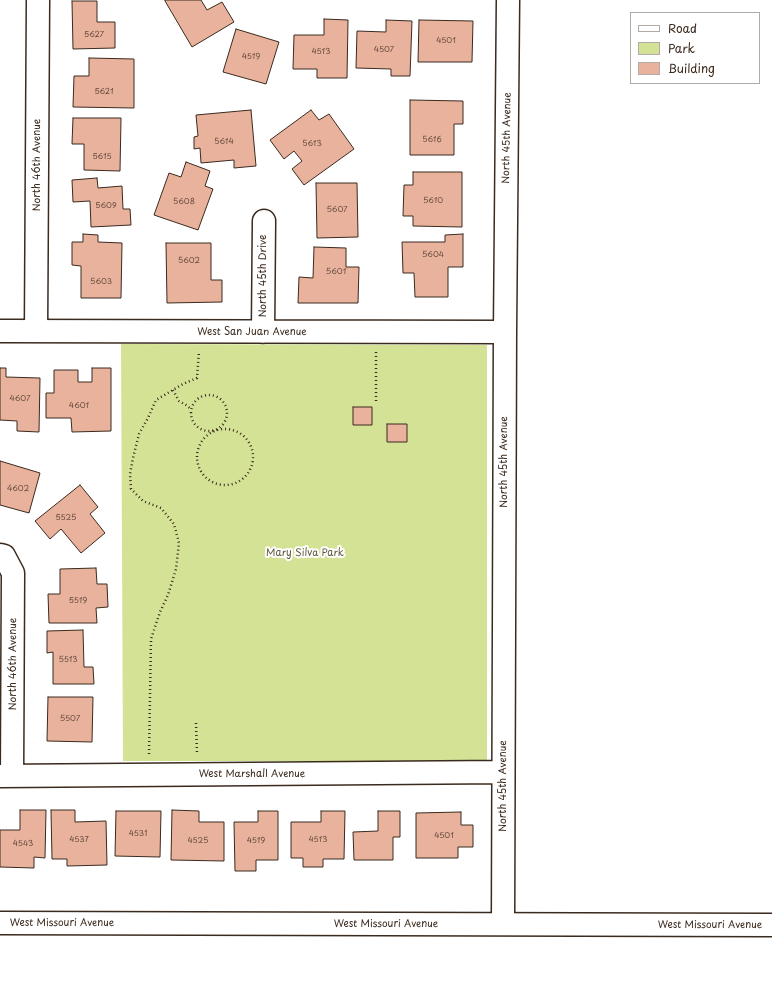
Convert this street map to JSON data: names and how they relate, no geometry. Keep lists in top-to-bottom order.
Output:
{
  "streets": {
    "street": [
      "North 45th Avenue",
      "North 46th Avenue",
      "North 45th Drive",
      "West San Juan Avenue",
      "West Marshall Avenue",
      "West Missouri Avenue"
    ]
  },
  "crossings": [
    ["North 45th Avenue", "West San Juan Avenue"],
    ["North 45th Avenue", "West Marshall Avenue"],
    ["North 45th Avenue", "West Missouri Avenue"],
    ["North 46th Avenue", "West San Juan Avenue"],
    ["North 46th Avenue", "West Marshall Avenue"],
    ["North 45th Drive", "West San Juan Avenue"]
  ],
  "parks": ["Mary Silva Park"],
  "house_numbers": [
    "5627",
    "4501",
    "4507",
    "4513",
    "4519",
    "5621",
    "5616",
    "5614",
    "5613",
    "5615",
    "5610",
    "5608",
    "5609",
    "5607",
    "5604",
    "5602",
    "5601",
    "5603",
    "4607",
    "4601",
    "4602",
    "5525",
    "5519",
    "5513",
    "5507",
    "4531",
    "4501",
    "4537",
    "4513",
    "4525",
    "4519",
    "4543"
  ],
  "legend": ["Road", "Park", "Building"]
}
